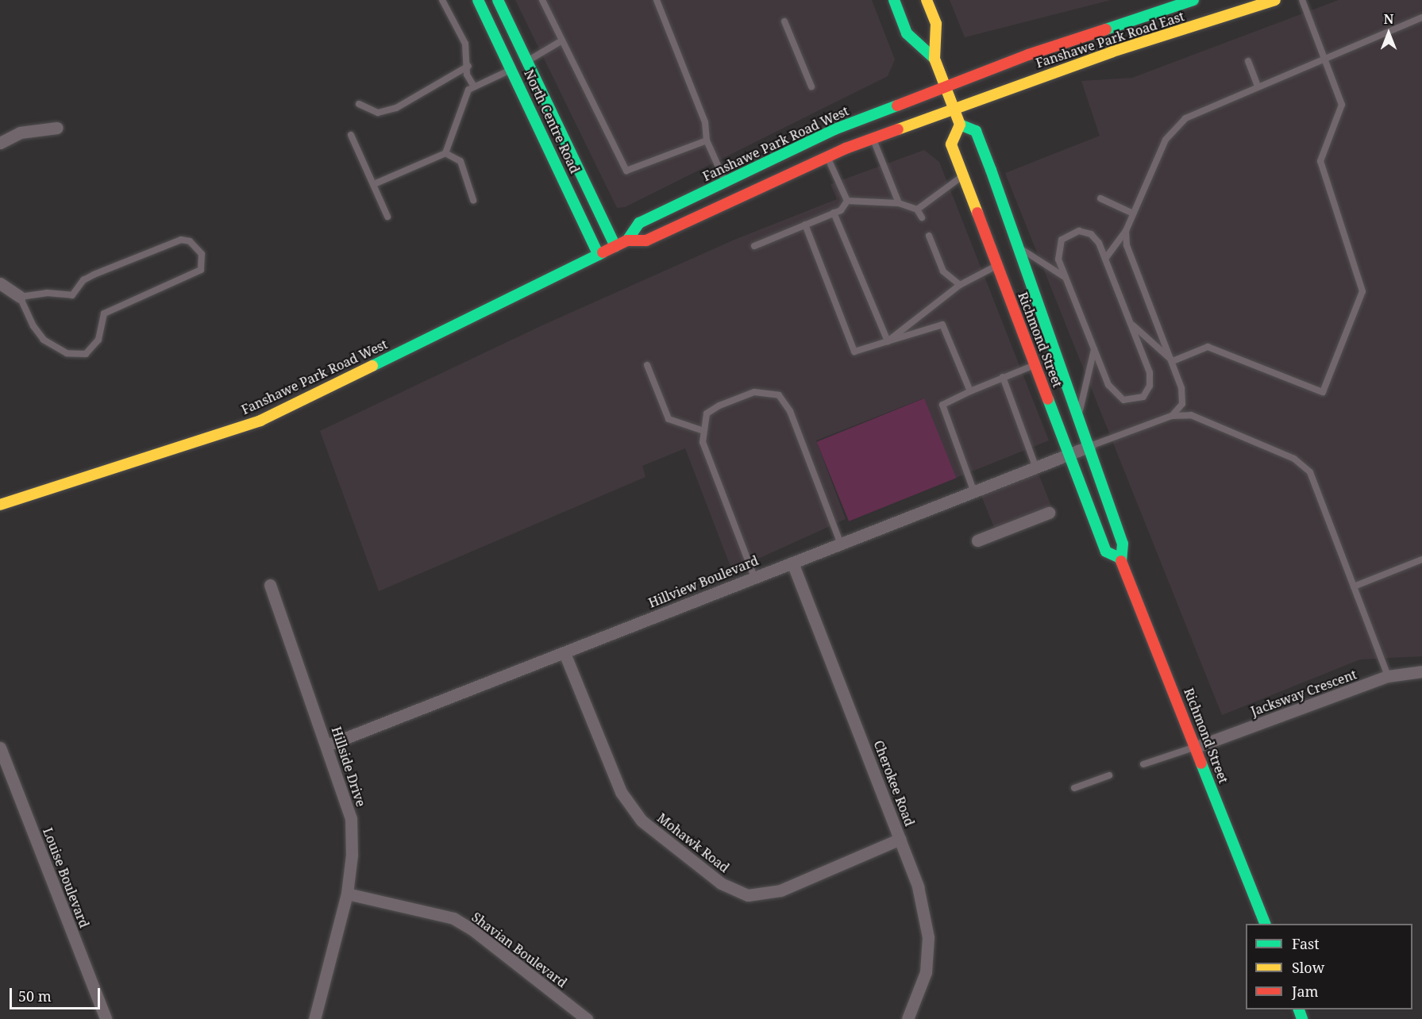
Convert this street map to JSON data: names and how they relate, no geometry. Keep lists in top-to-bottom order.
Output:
{
  "streets": {
    "main road": [
      "Fanshawe Park Road East",
      "North Centre Road",
      "Fanshawe Park Road West",
      "Richmond Street"
    ],
    "street": [
      "Hillview Boulevard",
      "Jacksway Crescent",
      "Hillside Drive",
      "Cherokee Road",
      "Mohawk Road",
      "Louise Boulevard",
      "Shavian Boulevard"
    ]
  },
  "crossings": [
    ["Fanshawe Park Road East", "Fanshawe Park Road West"],
    ["North Centre Road", "Fanshawe Park Road West"],
    ["Richmond Street", "Hillview Boulevard"],
    ["Richmond Street", "Jacksway Crescent"],
    ["Hillview Boulevard", "Hillside Drive"],
    ["Hillview Boulevard", "Cherokee Road"],
    ["Hillview Boulevard", "Mohawk Road"],
    ["Hillside Drive", "Shavian Boulevard"],
    ["Cherokee Road", "Mohawk Road"]
  ],
  "legend": ["Fast", "Slow", "Jam"],
  "scale_bar": "50 m",
  "north": "top"
}
